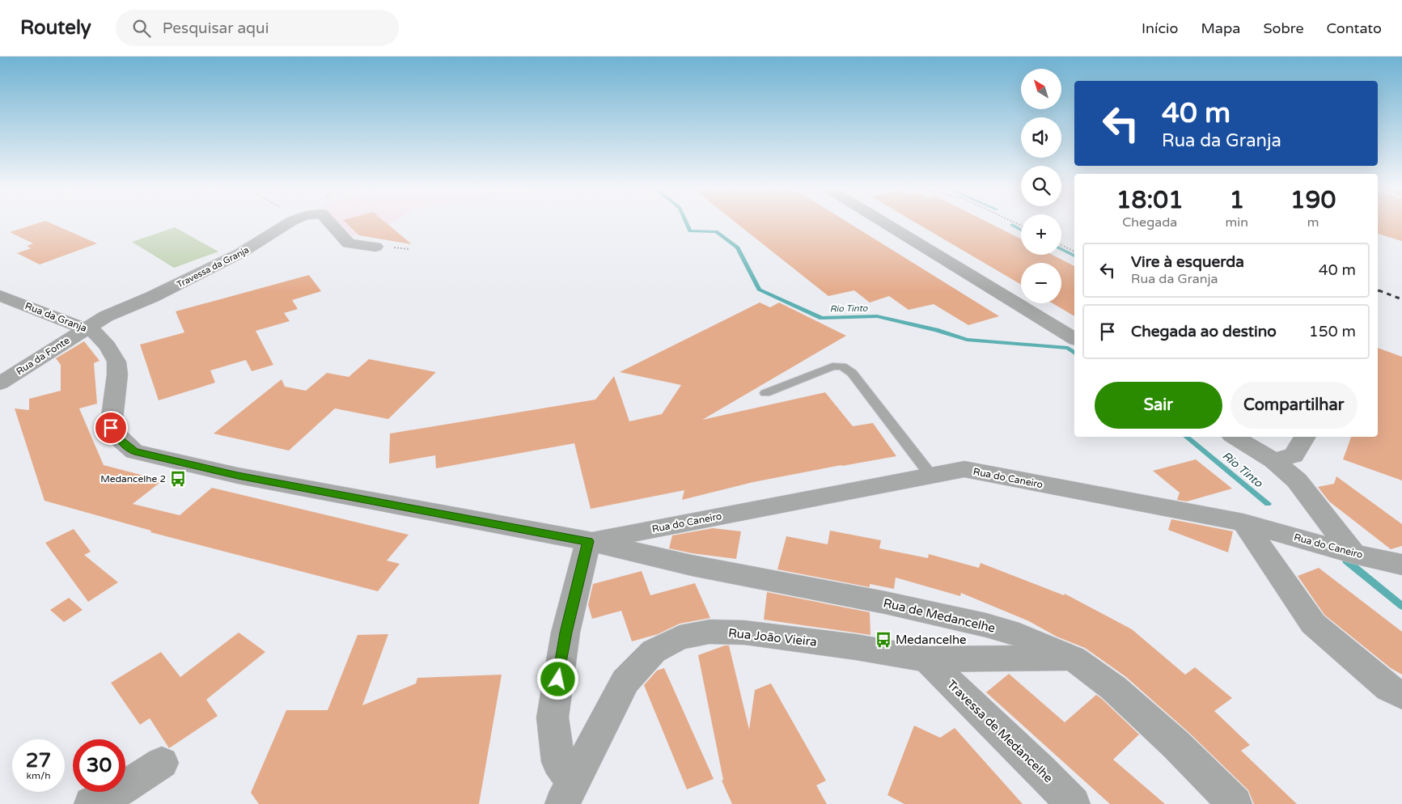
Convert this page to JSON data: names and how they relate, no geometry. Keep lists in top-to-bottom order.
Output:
{
  "streets": {
    "street": [
      "Travessa da Granja",
      "Rua da Granja",
      "Rua da Fonte",
      "Rua do Caneiro",
      "Rua de Medancelhe",
      "Rua João Vieira",
      "Travessa de Medancelhe"
    ]
  },
  "crossings": [
    ["Travessa da Granja", "Rua da Granja"],
    ["Travessa da Granja", "Rua da Fonte"],
    ["Rua da Granja", "Rua da Fonte"],
    ["Rua da Granja", "Rua do Caneiro"],
    ["Rua da Granja", "Rua de Medancelhe"],
    ["Rua do Caneiro", "Rua de Medancelhe"],
    ["Rua de Medancelhe", "Rua João Vieira"],
    ["Rua João Vieira", "Travessa de Medancelhe"]
  ],
  "water": ["Rio Tinto"],
  "places": {
    "bus stop": ["Medancelhe 2", "Medancelhe"]
  },
  "north": "top left",
  "page": {
    "header": "Routely",
    "search": "Pesquisar aqui",
    "nav": [
      "Início",
      "Mapa",
      "Sobre",
      "Contato"
    ],
    "map_buttons": ["+", "−"],
    "turn": ["40 m", "Rua da Granja"],
    "eta": [
      "18:01",
      "Chegada",
      "1",
      "min",
      "190",
      "m"
    ],
    "list": [
      {
        "name": "Vire à esquerda",
        "note": "Rua da Granja",
        "value": "40 m"
      },
      {
        "name": "Chegada ao destino",
        "value": "150 m"
      }
    ],
    "buttons": ["Sair", "Compartilhar"],
    "speed": "27 km/h",
    "limit": "30"
  }
}
